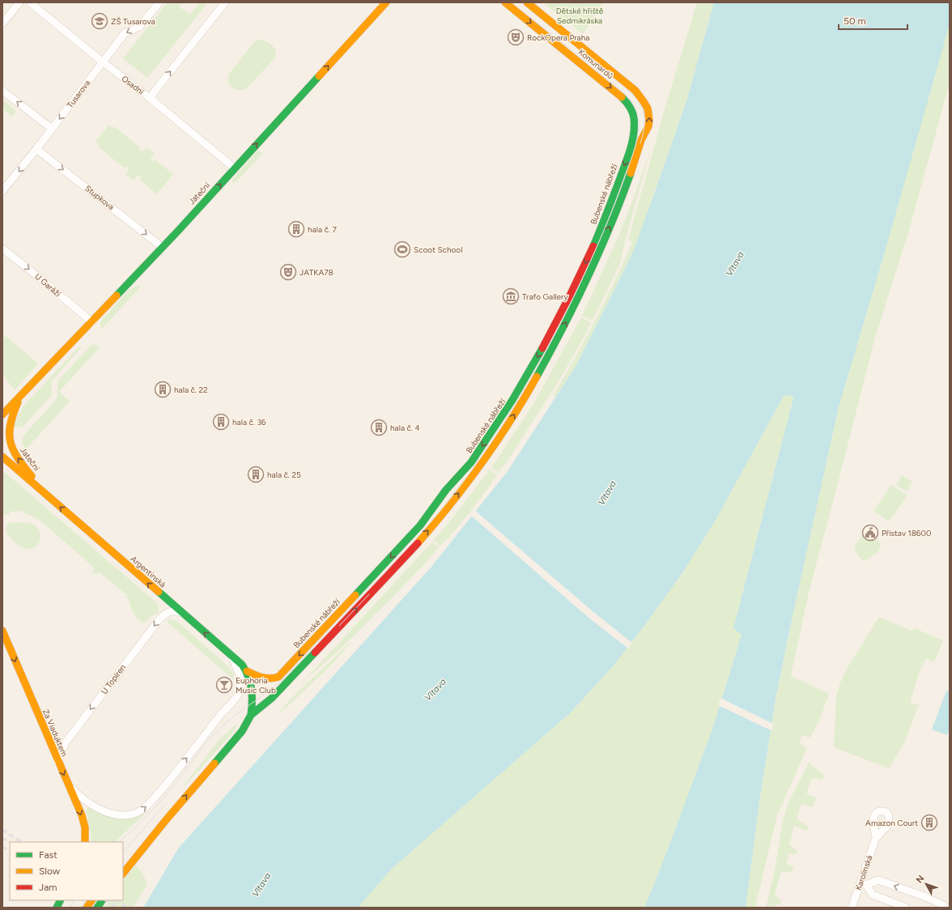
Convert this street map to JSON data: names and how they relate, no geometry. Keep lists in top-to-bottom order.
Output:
{
  "streets": {
    "street": [
      "Komunardů",
      "Osadní",
      "Tusarova",
      "Jateční",
      "Bubenské nábřeží",
      "Stupkova",
      "U Garáží",
      "Argentinská",
      "U Topíren",
      "Za Viaduktem",
      "Karolinská"
    ]
  },
  "crossings": [
    ["Komunardů", "Bubenské nábřeží"],
    ["Osadní", "Tusarova"],
    ["Osadní", "Jateční"],
    ["Tusarova", "Stupkova"],
    ["Jateční", "Stupkova"],
    ["Jateční", "U Garáží"],
    ["Jateční", "Argentinská"],
    ["Bubenské nábřeží", "Argentinská"],
    ["Argentinská", "U Topíren"],
    ["U Topíren", "Za Viaduktem"]
  ],
  "one_way": [
    "Jateční",
    "Stupkova",
    "U Garáží",
    "Argentinská",
    "U Topíren",
    "Za Viaduktem"
  ],
  "water": ["Vltava"],
  "parks": ["Dětské hřiště Sedmikráska"],
  "places": {
    "school or university": ["ZŠ Tusarova"],
    "theatre": ["RockOpera Praha", "JATKA78"],
    "building": [
      "hala č. 7",
      "hala č. 22",
      "hala č. 36",
      "hala č. 4",
      "hala č. 25",
      "Amazon Court"
    ],
    "sports": ["Scoot School"],
    "museum": ["Trafo Gallery"],
    "public building": ["Přístav 18600"],
    "bar": ["Euphoria Music Club"]
  },
  "legend": ["Fast", "Slow", "Jam"],
  "scale_bar": "50 m",
  "north": "top left"
}
